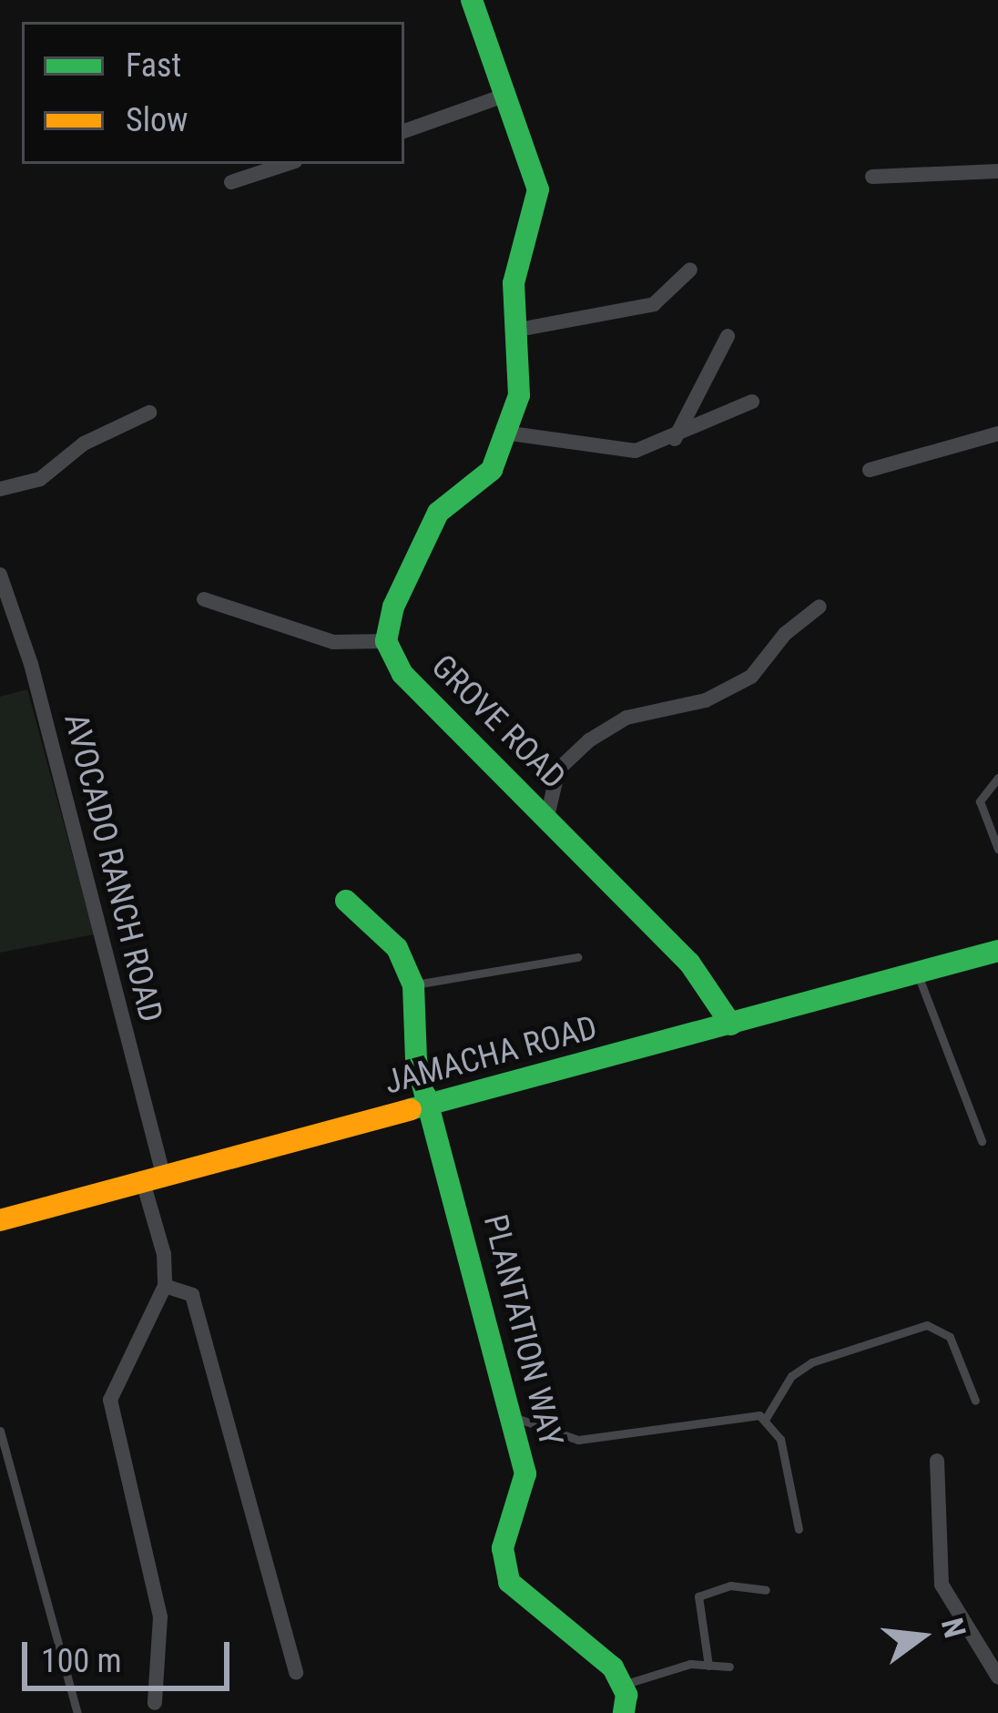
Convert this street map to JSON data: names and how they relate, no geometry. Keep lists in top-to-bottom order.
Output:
{
  "streets": {
    "street": [
      "GROVE ROAD",
      "AVOCADO RANCH ROAD",
      "JAMACHA ROAD",
      "PLANTATION WAY"
    ]
  },
  "crossings": [
    ["GROVE ROAD", "JAMACHA ROAD"],
    ["AVOCADO RANCH ROAD", "JAMACHA ROAD"],
    ["JAMACHA ROAD", "PLANTATION WAY"]
  ],
  "legend": ["Fast", "Slow"],
  "scale_bar": "100 m",
  "north": "right"
}
